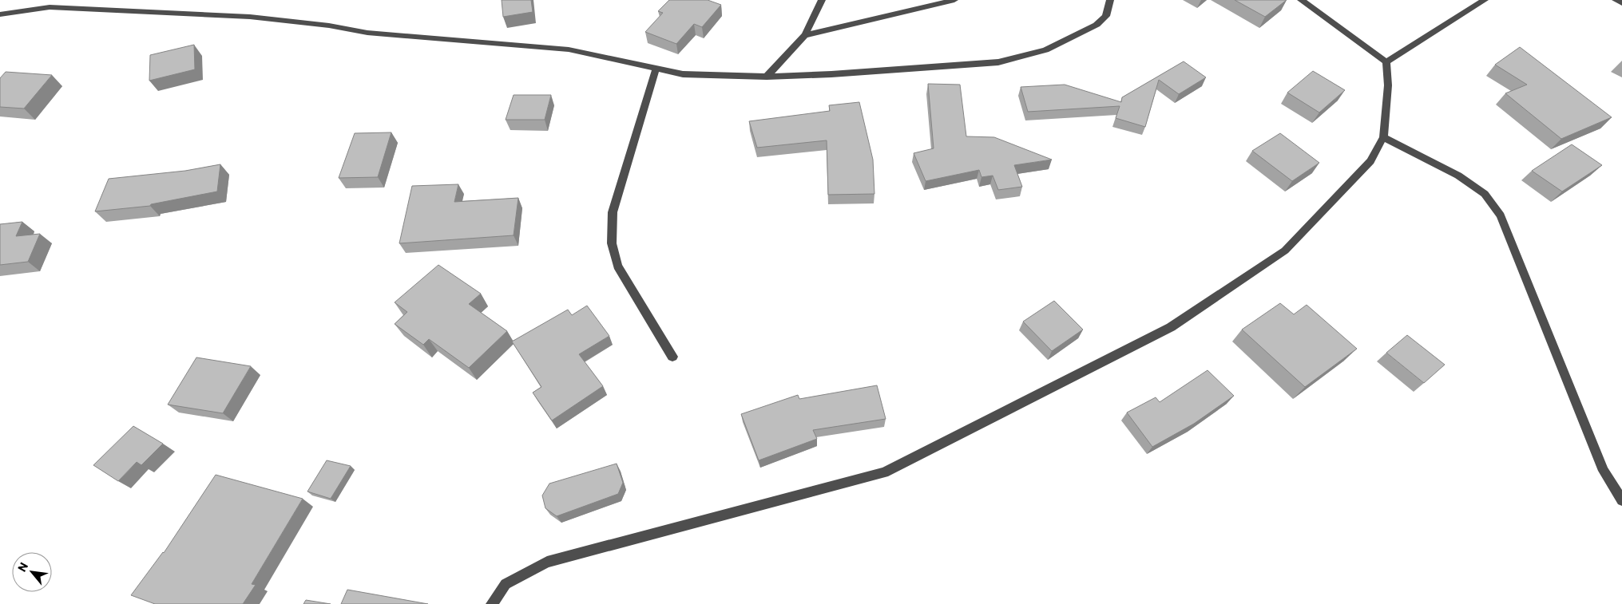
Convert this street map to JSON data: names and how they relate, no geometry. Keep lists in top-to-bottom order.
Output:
{
  "north": "top left"
}
